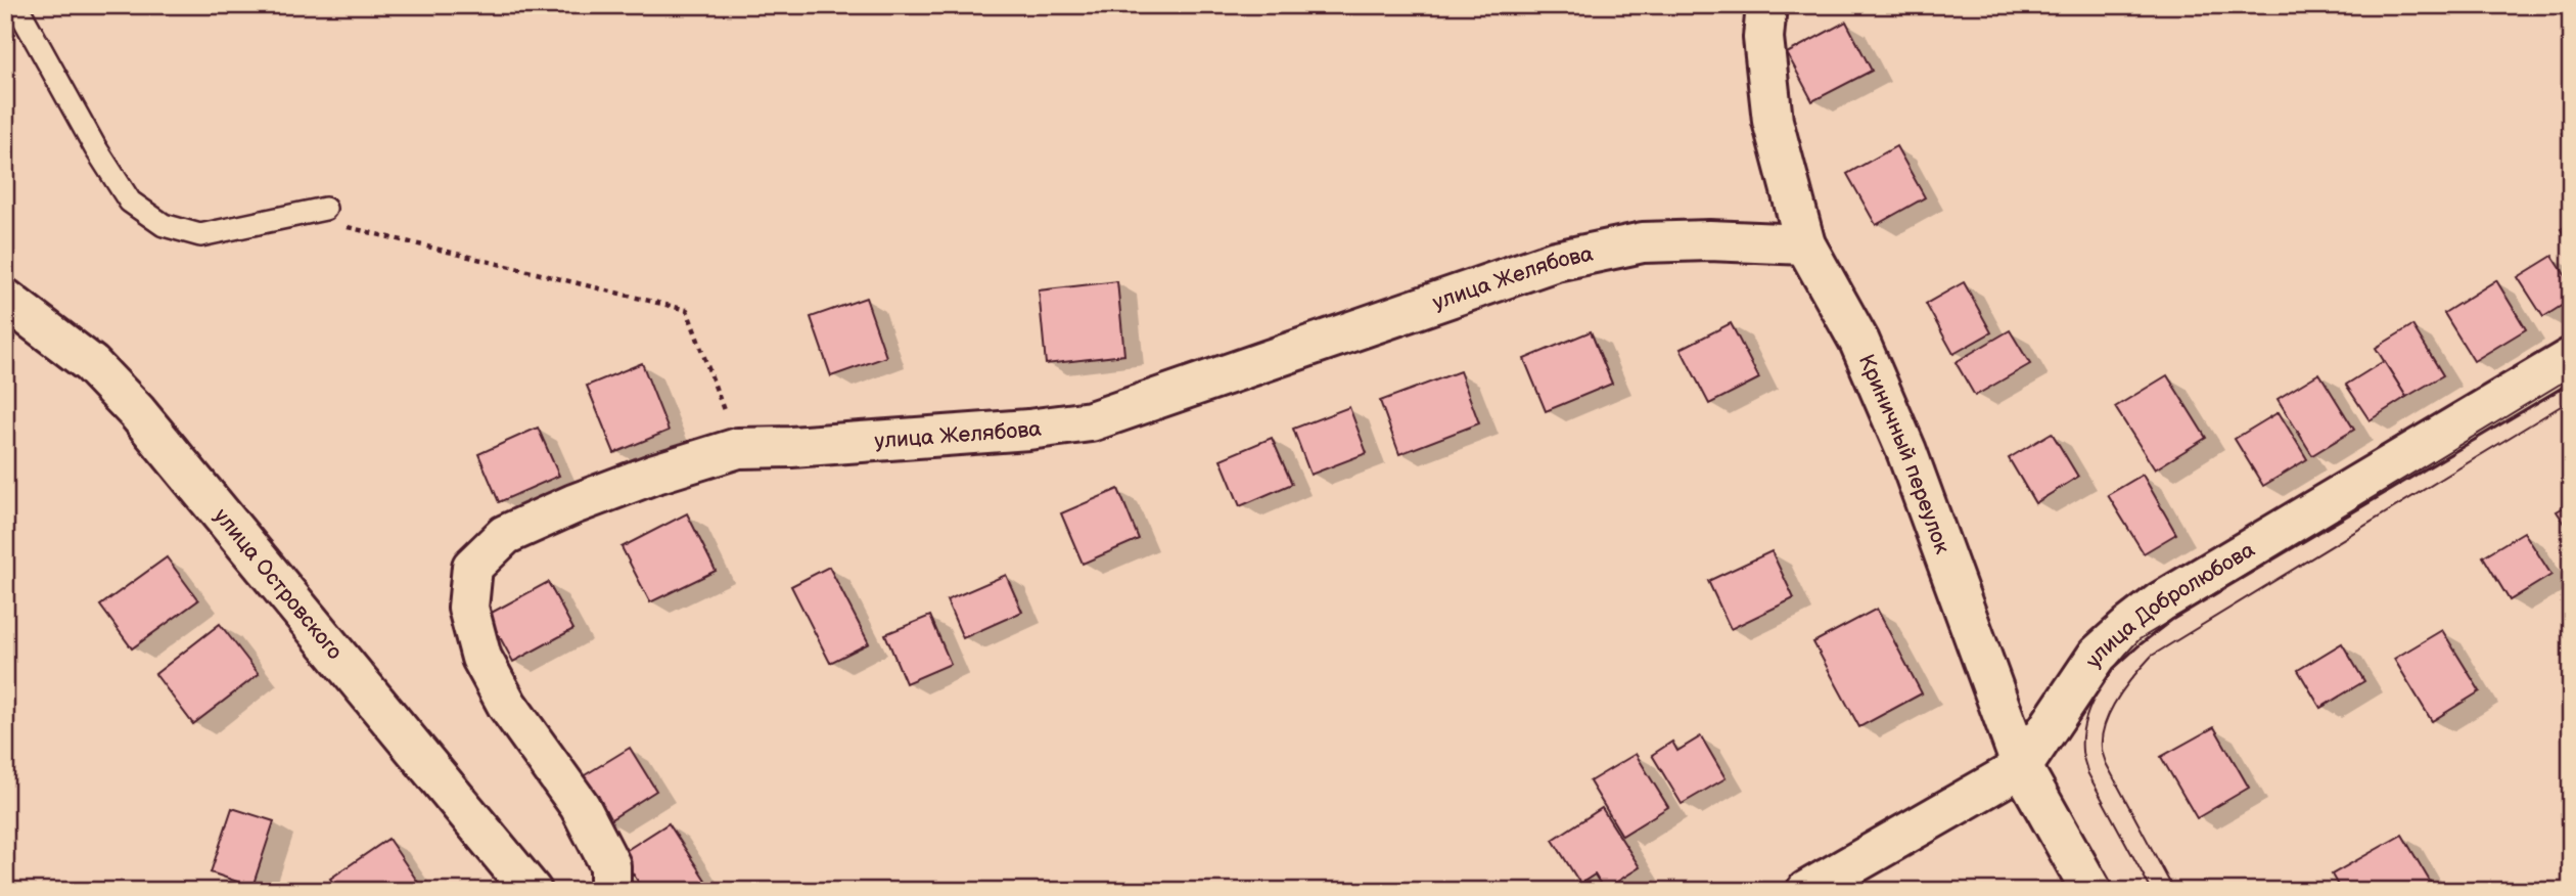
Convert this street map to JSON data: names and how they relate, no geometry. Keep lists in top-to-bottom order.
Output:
{
  "streets": {
    "street": [
      "улица Желябова",
      "Криничный переулок",
      "улица Островского",
      "улица Добролюбова"
    ]
  },
  "crossings": [
    ["улица Желябова", "Криничный переулок"],
    ["Криничный переулок", "улица Добролюбова"]
  ]
}
